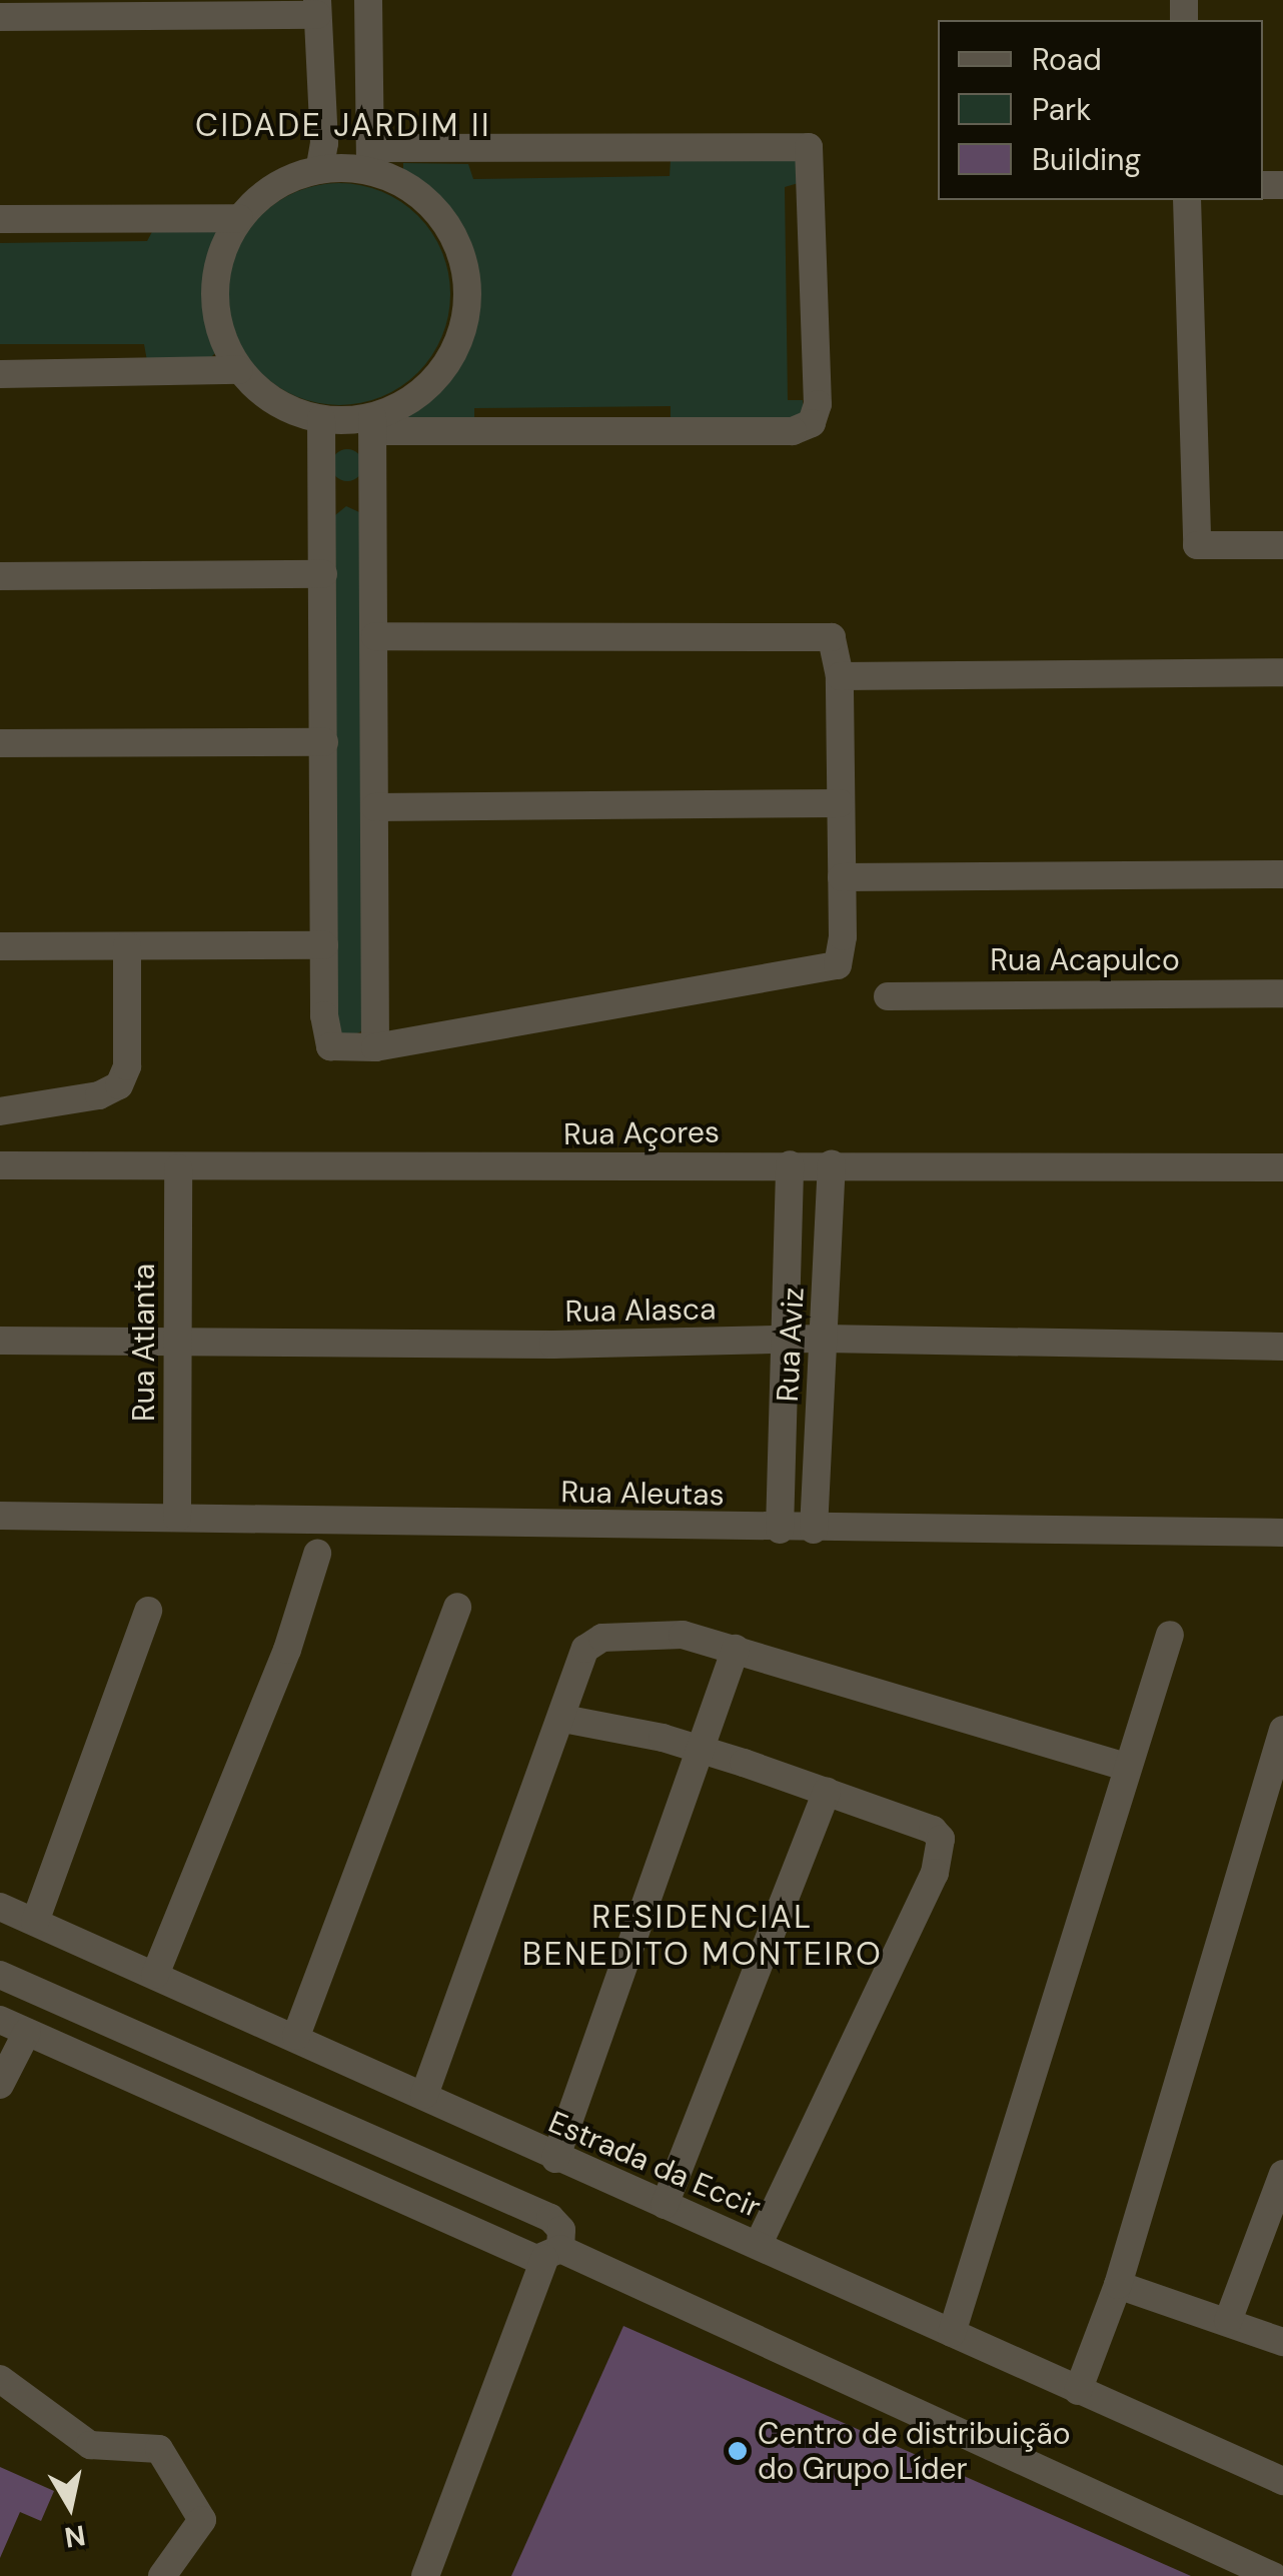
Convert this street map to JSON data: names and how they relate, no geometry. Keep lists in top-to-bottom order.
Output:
{
  "streets": {
    "street": [
      "Rua Acapulco",
      "Rua Açores",
      "Rua Alasca",
      "Rua Atlanta",
      "Rua Aviz",
      "Rua Aleutas",
      "Estrada da Eccir"
    ]
  },
  "crossings": [
    ["Rua Açores", "Rua Atlanta"],
    ["Rua Açores", "Rua Aviz"],
    ["Rua Alasca", "Rua Atlanta"],
    ["Rua Alasca", "Rua Aviz"],
    ["Rua Atlanta", "Rua Aleutas"],
    ["Rua Aviz", "Rua Aleutas"]
  ],
  "districts": ["CIDADE JARDIM II", "RESIDENCIAL BENEDITO MONTEIRO"],
  "places": ["Centro de distribuição do Grupo Líder"],
  "legend": ["Road", "Park", "Building"],
  "north": "bottom"
}
